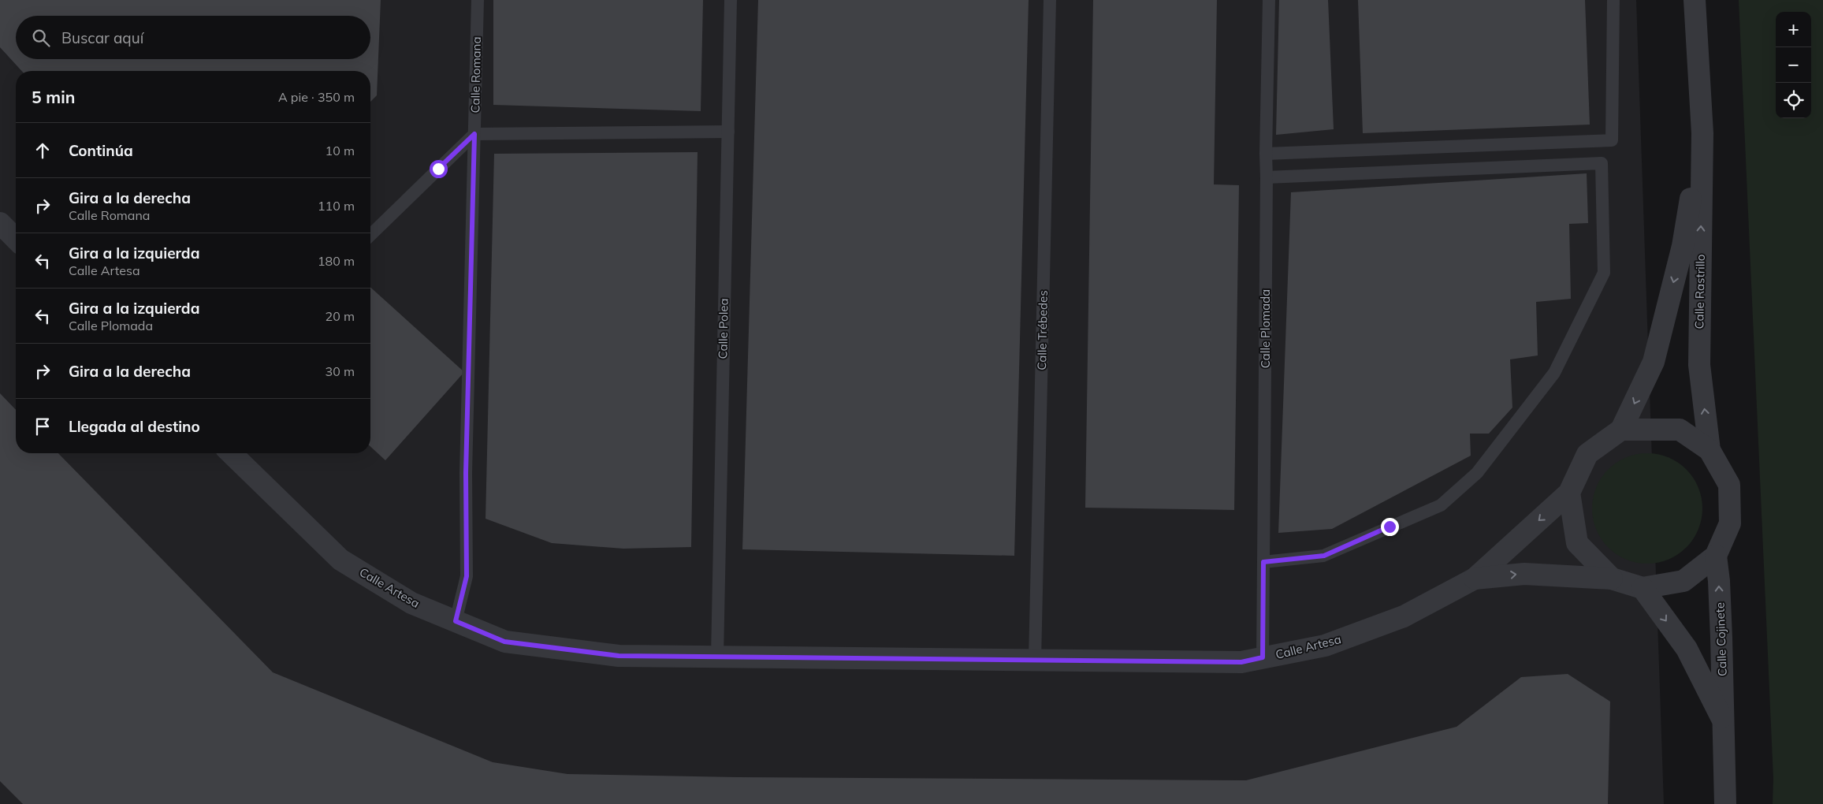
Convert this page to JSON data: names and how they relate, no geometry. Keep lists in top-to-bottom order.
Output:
{
  "streets": {
    "street": ["Calle Rastrillo", "Calle Artesa", "Calle Cojinete"],
    "lane": [
      "Calle Romana",
      "Calle Polea",
      "Calle Plomada",
      "Calle Trébedes"
    ]
  },
  "crossings": [
    ["Calle Romana", "Calle Artesa"],
    ["Calle Polea", "Calle Artesa"],
    ["Calle Plomada", "Calle Artesa"],
    ["Calle Trébedes", "Calle Artesa"]
  ],
  "page": {
    "map_buttons": ["+", "−"],
    "search": "Buscar aquí",
    "heading": ["5 min", "A pie · 350 m"],
    "list": [
      ["Continúa", "10 m"],
      ["Gira a la derecha", "Calle Romana", "110 m"],
      ["Gira a la izquierda", "Calle Artesa", "180 m"],
      ["Gira a la izquierda", "Calle Plomada", "20 m"],
      ["Gira a la derecha", "30 m"],
      "Llegada al destino"
    ]
  }
}
